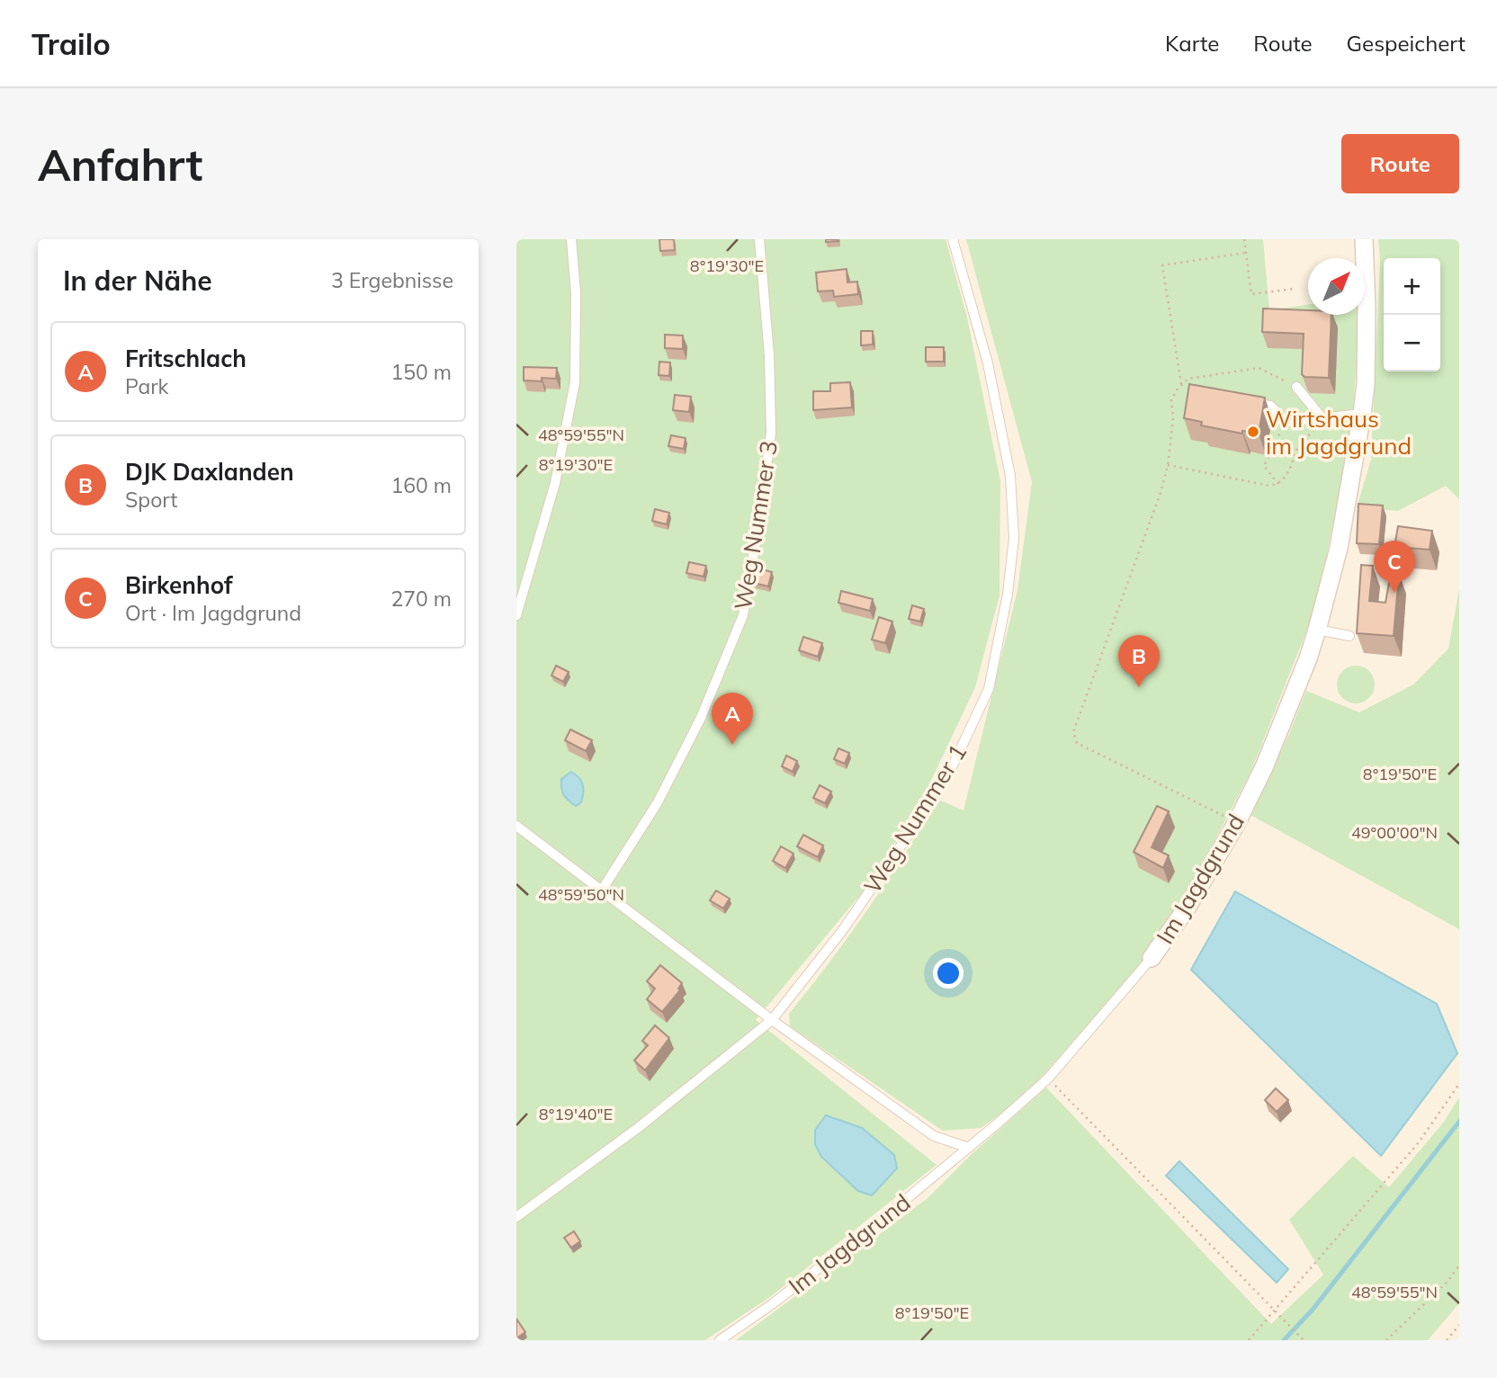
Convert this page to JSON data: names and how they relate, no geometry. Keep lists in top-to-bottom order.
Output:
{
  "streets": {
    "street": ["Im Jagdgrund"],
    "lane": ["Weg Nummer 3", "Weg Nummer 1"]
  },
  "places": ["Wirtshaus im Jagdgrund"],
  "north": "top right",
  "page": {
    "header": "Trailo",
    "nav": ["Karte", "Route", "Gespeichert"],
    "buttons": "Route",
    "title": "Anfahrt",
    "heading": ["In der Nähe", "3 Ergebnisse"],
    "map_buttons": ["+", "−"],
    "list": [
      {
        "mark": "A",
        "name": "Fritschlach",
        "note": "Park",
        "value": "150 m"
      },
      {
        "mark": "B",
        "name": "DJK Daxlanden",
        "note": "Sport",
        "value": "160 m"
      },
      {
        "mark": "C",
        "name": "Birkenhof",
        "note": "Ort · Im Jagdgrund",
        "value": "270 m"
      }
    ],
    "pins": ["C", "B", "A"]
  },
  "coordinates": [
    "8°19'30\"E",
    "48°59'55\"N",
    "8°19'50\"E",
    "49°00'00\"N",
    "48°59'50\"N",
    "8°19'40\"E"
  ]
}
